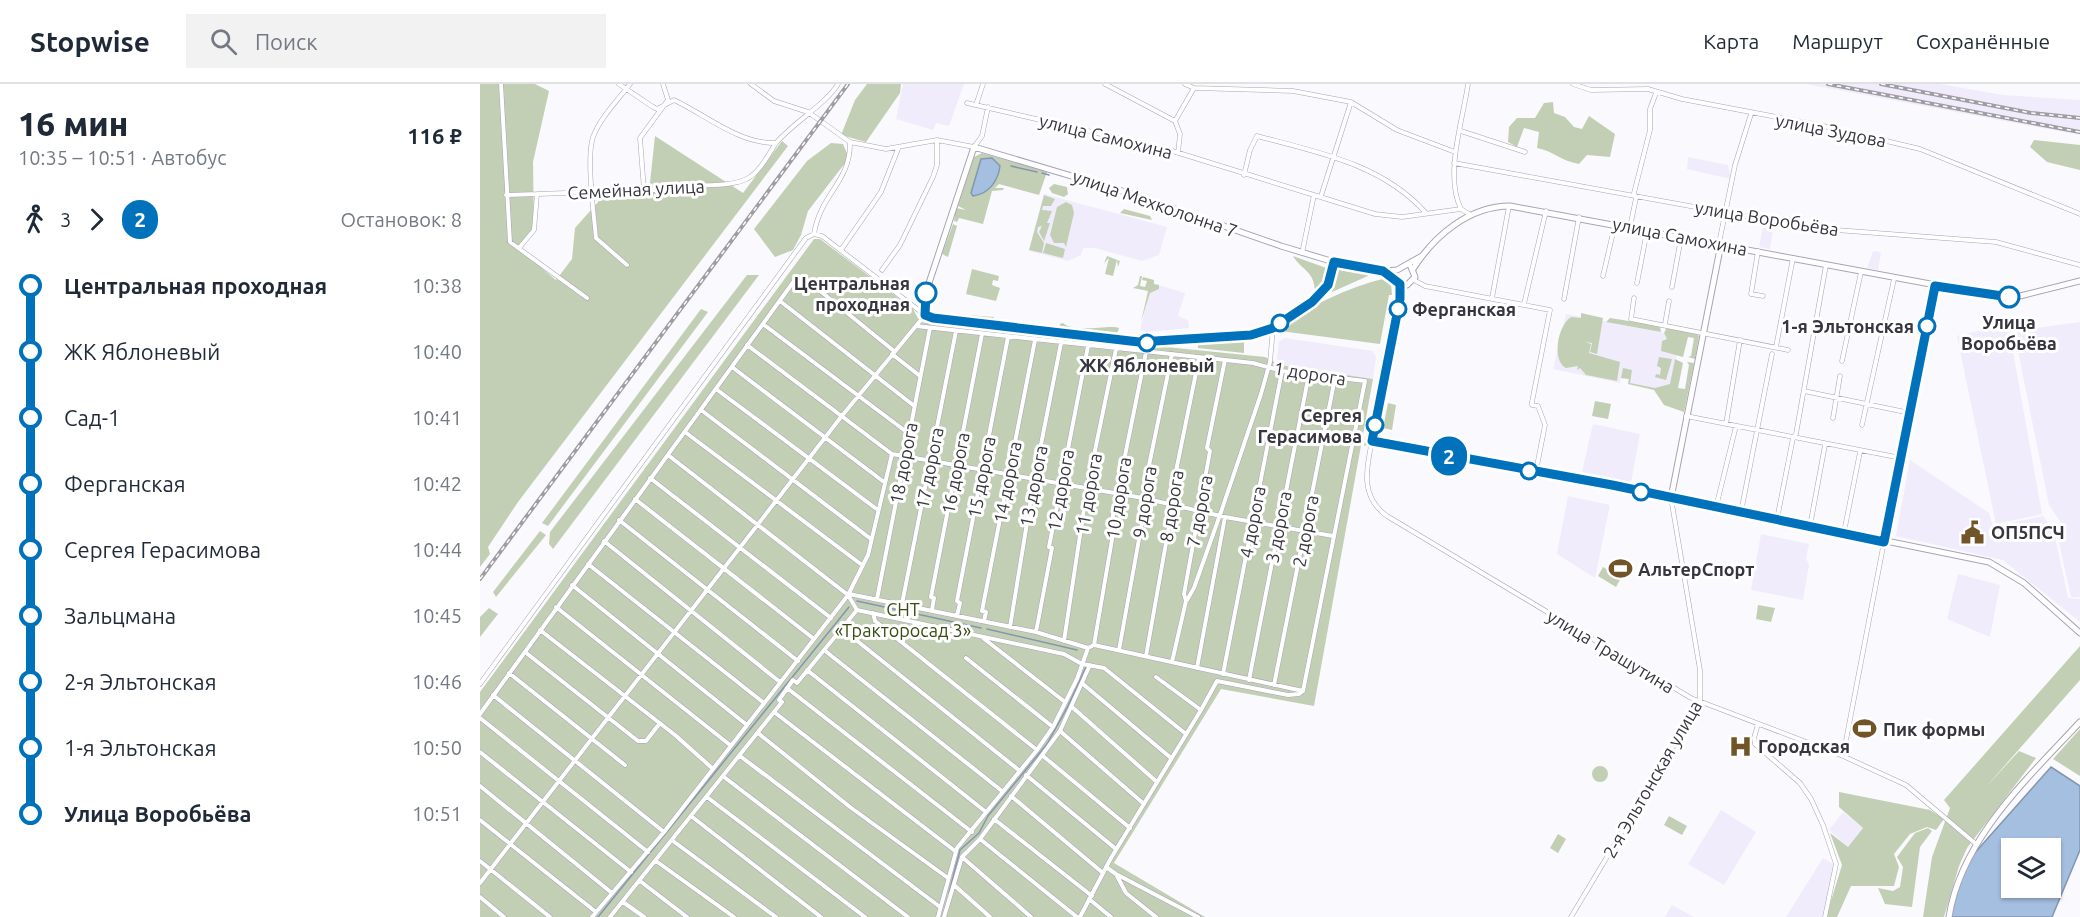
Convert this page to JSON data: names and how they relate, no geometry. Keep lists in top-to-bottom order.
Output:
{
  "streets": {
    "street": [
      "улица Зудова",
      "улица Самохина",
      "Семейная улица",
      "улица Мехколонна 7",
      "улица Воробьёва",
      "1 дорога",
      "18 дорога",
      "17 дорога",
      "16 дорога",
      "15 дорога",
      "14 дорога",
      "13 дорога",
      "12 дорога",
      "11 дорога",
      "10 дорога",
      "9 дорога",
      "8 дорога",
      "7 дорога",
      "4 дорога",
      "3 дорога",
      "2 дорога",
      "улица Трашутина",
      "2-я Эльтонская улица"
    ]
  },
  "crossings": [
    ["улица Самохина", "2-я Эльтонская улица"],
    ["1 дорога", "18 дорога"],
    ["1 дорога", "17 дорога"],
    ["1 дорога", "16 дорога"],
    ["1 дорога", "15 дорога"],
    ["1 дорога", "14 дорога"],
    ["1 дорога", "13 дорога"],
    ["1 дорога", "12 дорога"],
    ["1 дорога", "11 дорога"],
    ["1 дорога", "10 дорога"],
    ["1 дорога", "9 дорога"],
    ["1 дорога", "8 дорога"],
    ["1 дорога", "7 дорога"],
    ["1 дорога", "4 дорога"],
    ["1 дорога", "3 дорога"],
    ["1 дорога", "2 дорога"],
    ["улица Трашутина", "2-я Эльтонская улица"]
  ],
  "parks": ["СНТ «Тракторосад 3»"],
  "places": {
    "other": [
      "Центральная проходная",
      "Улица Воробьёва",
      "Ферганская",
      "1-я Эльтонская",
      "ЖК Яблоневый",
      "Сергея Герасимова"
    ],
    "public building": ["ОП5ПСЧ"],
    "sports": ["АльтерСпорт", "Пик формы"],
    "hospital": ["Городская"]
  },
  "lines": ["bus line 2"],
  "page": {
    "header": "Stopwise",
    "search": "Поиск",
    "nav": ["Карта", "Маршрут", "Сохранённые"],
    "heading": ["16 мин", "10:35 – 10:51 · Автобус", "116 ₽"],
    "on_map": "2",
    "legs": ["3", "2", "Остановок: 8"],
    "list": [
      {
        "name": "Центральная проходная",
        "value": "10:38"
      },
      {
        "name": "ЖК Яблоневый",
        "value": "10:40"
      },
      {
        "name": "Сад-1",
        "value": "10:41"
      },
      {
        "name": "Ферганская",
        "value": "10:42"
      },
      {
        "name": "Сергея Герасимова",
        "value": "10:44"
      },
      {
        "name": "Зальцмана",
        "value": "10:45"
      },
      {
        "name": "2-я Эльтонская",
        "value": "10:46"
      },
      {
        "name": "1-я Эльтонская",
        "value": "10:50"
      },
      {
        "name": "Улица Воробьёва",
        "value": "10:51"
      }
    ]
  }
}
